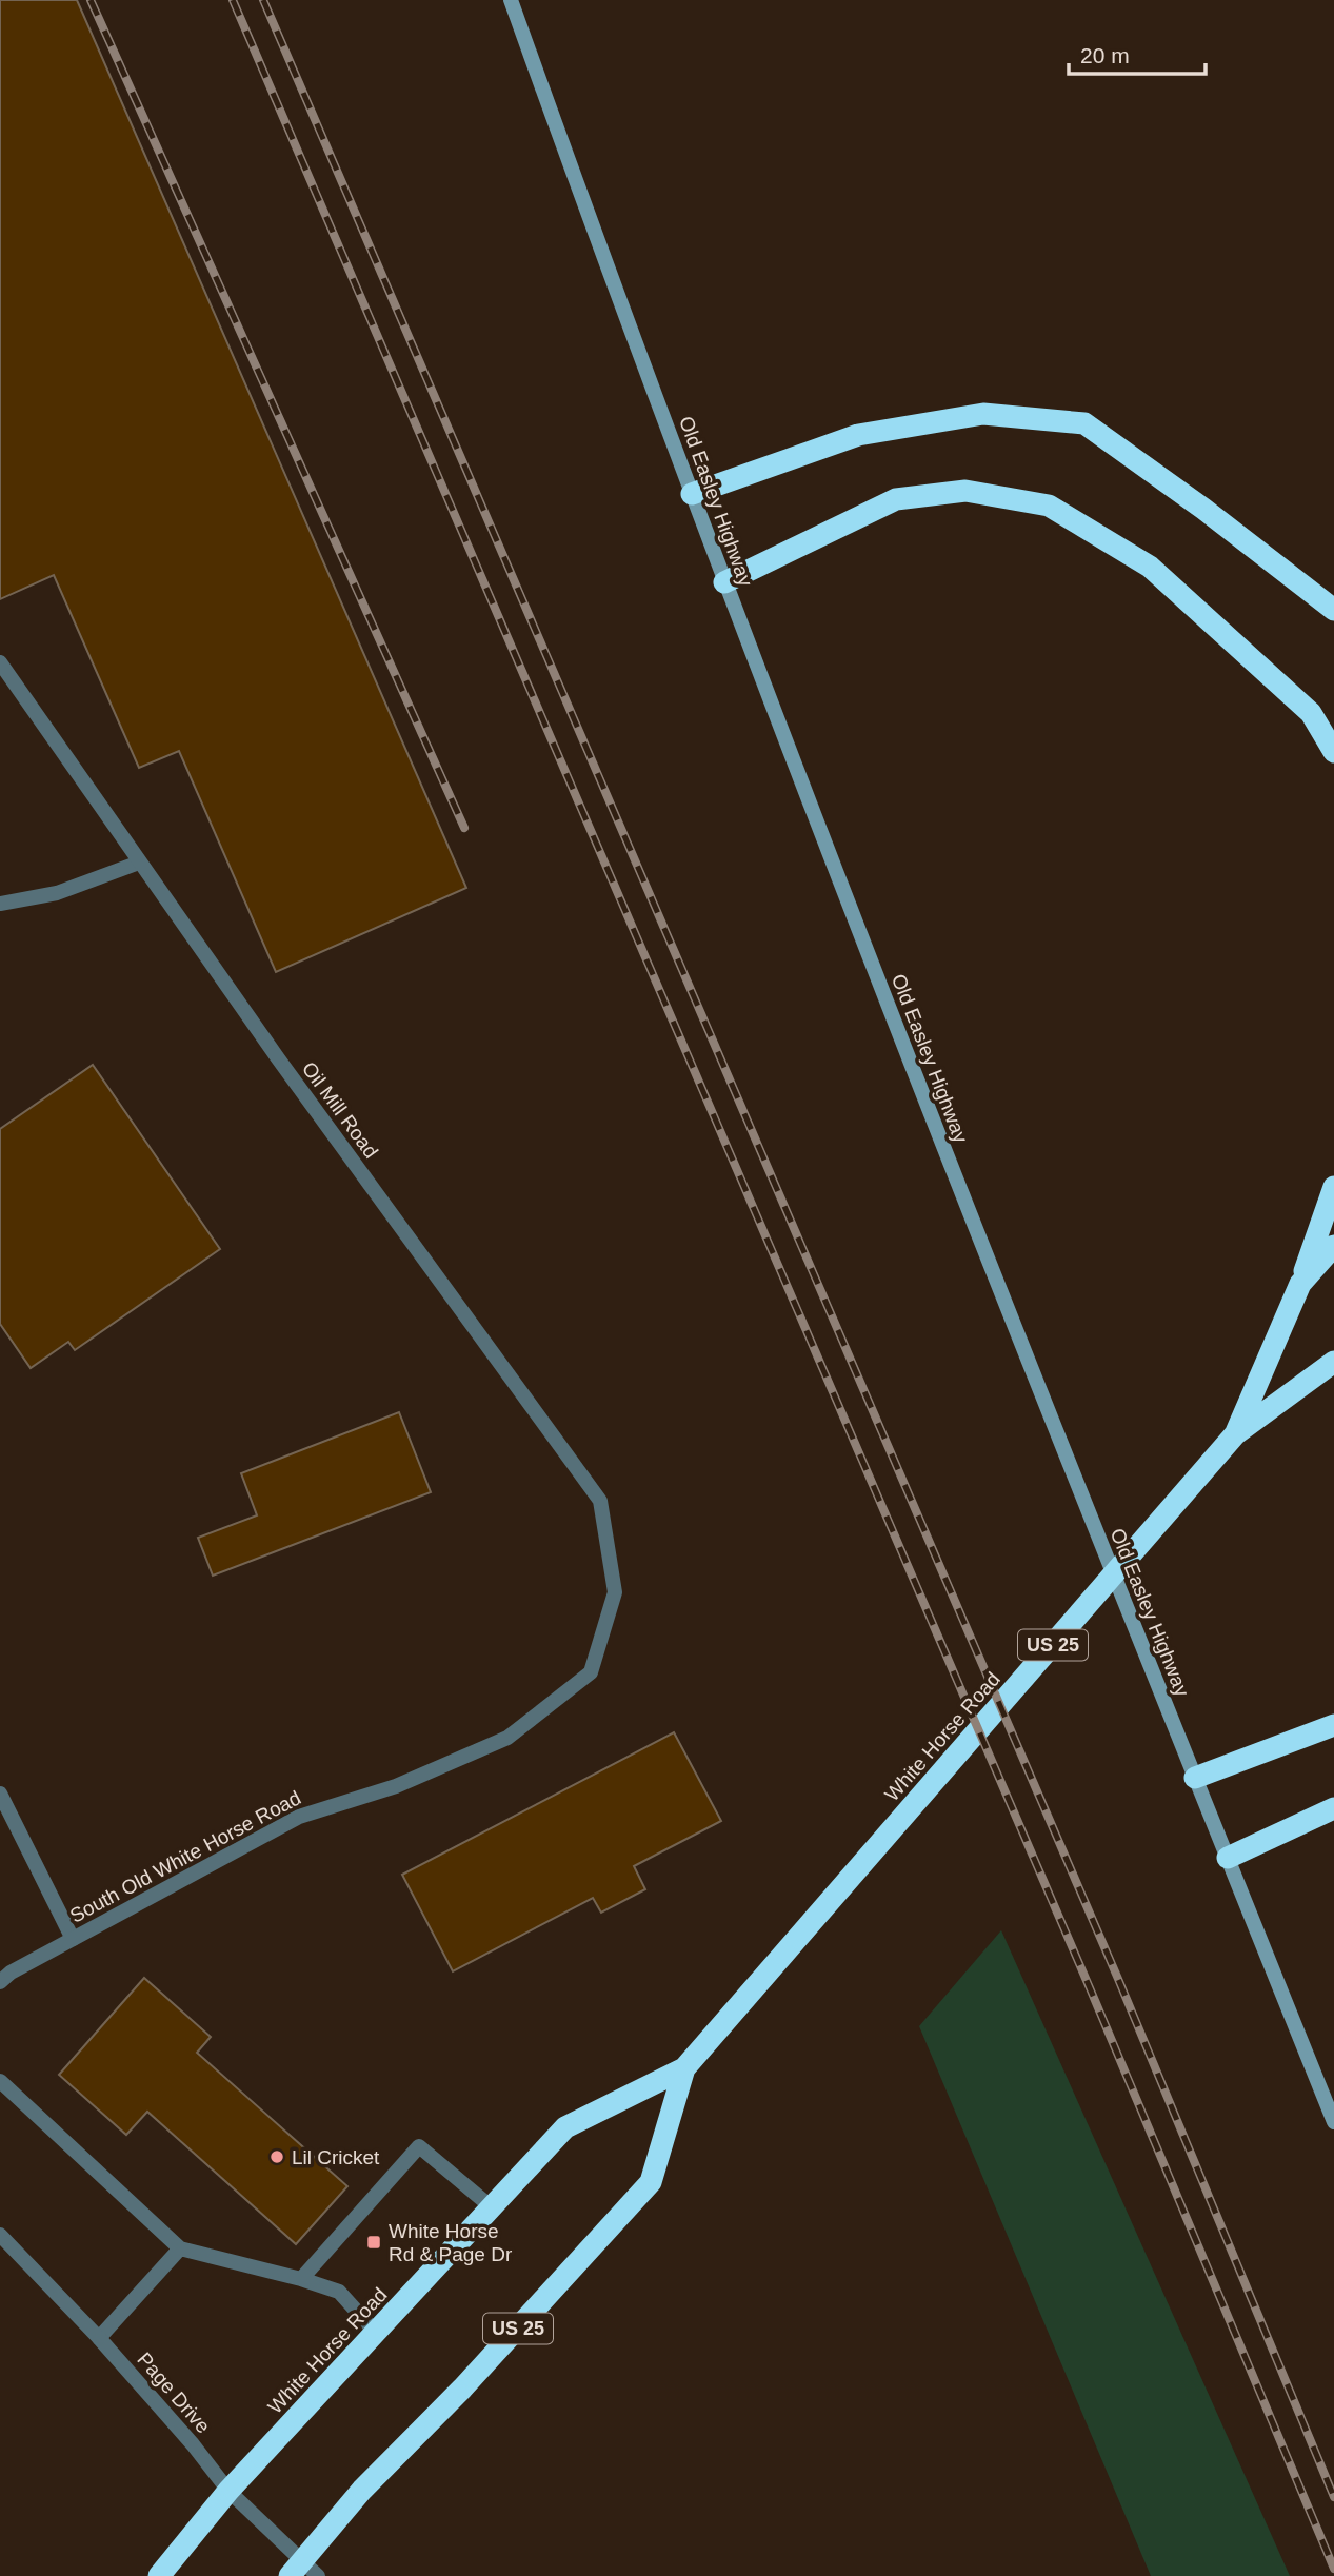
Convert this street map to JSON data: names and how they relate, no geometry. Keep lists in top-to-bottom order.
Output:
{
  "streets": {
    "highway": ["US 25", "White Horse Road"],
    "main road": ["Old Easley Highway"],
    "street": ["Oil Mill Road", "South Old White Horse Road", "Page Drive"]
  },
  "crossings": [
    ["Oil Mill Road", "South Old White Horse Road"],
    ["White Horse Road", "Page Drive"]
  ],
  "places": {
    "other": ["Lil Cricket"],
    "transit": ["White Horse Rd & Page Dr"]
  },
  "scale_bar": "20 m"
}
